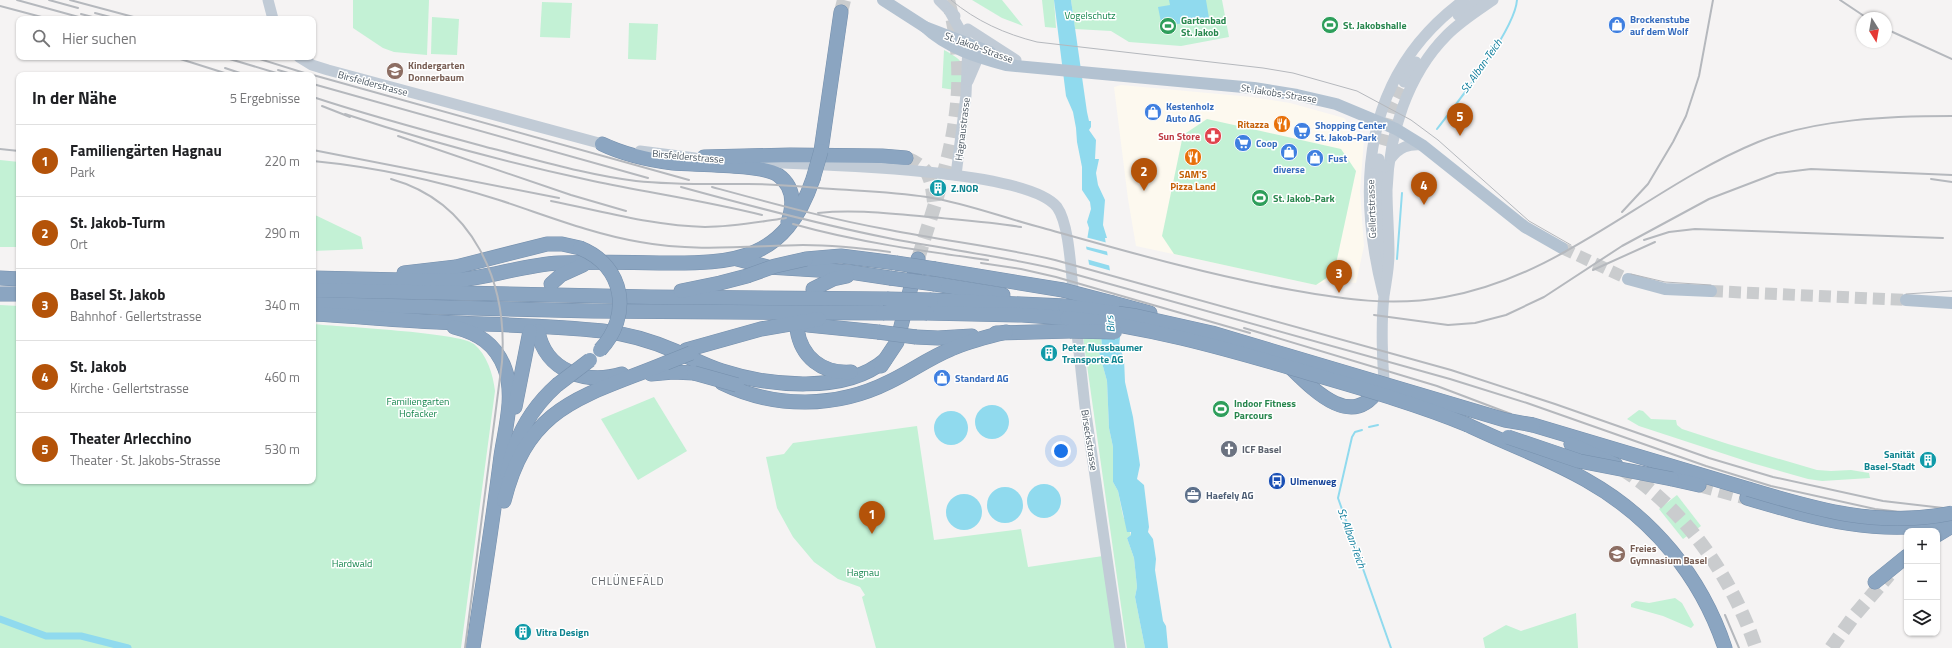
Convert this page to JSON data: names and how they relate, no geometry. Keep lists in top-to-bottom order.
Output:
{
  "streets": {
    "main road": [
      "St. Jakob-Strasse",
      "Birsfelderstrasse",
      "St. Jakobs-Strasse",
      "Hagnaustrasse",
      "Gellertstrasse",
      "Birseckstrasse"
    ]
  },
  "crossings": [
    ["St. Jakob-Strasse", "St. Jakobs-Strasse"],
    ["St. Jakob-Strasse", "Hagnaustrasse"],
    ["Birsfelderstrasse", "Hagnaustrasse"],
    ["Birsfelderstrasse", "Birseckstrasse"],
    ["St. Jakobs-Strasse", "Gellertstrasse"]
  ],
  "districts": ["CHLÜNEFÄLD"],
  "water": ["St. Alban-Teich", "Birs"],
  "parks": [
    "Vogelschutz",
    "Familiengarten Hofacker",
    "Hardwald",
    "Hagnau"
  ],
  "places": {
    "sports": [
      "St. Jakobshalle",
      "Gartenbad St. Jakob",
      "St. Jakob-Park",
      "Indoor Fitness Parcours"
    ],
    "shop": [
      "Brockenstube auf dem Wolf",
      "Kestenholz Auto AG",
      "diverse",
      "Fust",
      "Standard AG"
    ],
    "school or university": ["Kindergarten Donnerbaum", "Freies Gymnasium Basel"],
    "restaurant": ["Ritazza", "SAM'S Pizza Land"],
    "supermarket": ["Shopping Center St. Jakob-Park", "Coop"],
    "pharmacy": ["Sun Store"],
    "building": [
      "Z.NOR",
      "Peter Nussbaumer Transporte AG",
      "Sanität Basel-Stadt",
      "Vitra Design"
    ],
    "church": ["ICF Basel"],
    "bus stop": ["Ulmenweg"],
    "office": ["Haefely AG"]
  },
  "north": "bottom",
  "page": {
    "search": "Hier suchen",
    "heading": ["In der Nähe", "5 Ergebnisse"],
    "pins": [
      "5",
      "2",
      "4",
      "3",
      "1"
    ],
    "list": [
      {
        "mark": "1",
        "name": "Familiengärten Hagnau",
        "note": "Park",
        "value": "220 m"
      },
      {
        "mark": "2",
        "name": "St. Jakob-Turm",
        "note": "Ort",
        "value": "290 m"
      },
      {
        "mark": "3",
        "name": "Basel St. Jakob",
        "note": "Bahnhof · Gellertstrasse",
        "value": "340 m"
      },
      {
        "mark": "4",
        "name": "St. Jakob",
        "note": "Kirche · Gellertstrasse",
        "value": "460 m"
      },
      {
        "mark": "5",
        "name": "Theater Arlecchino",
        "note": "Theater · St. Jakobs-Strasse",
        "value": "530 m"
      }
    ],
    "map_buttons": ["+", "−"]
  }
}
